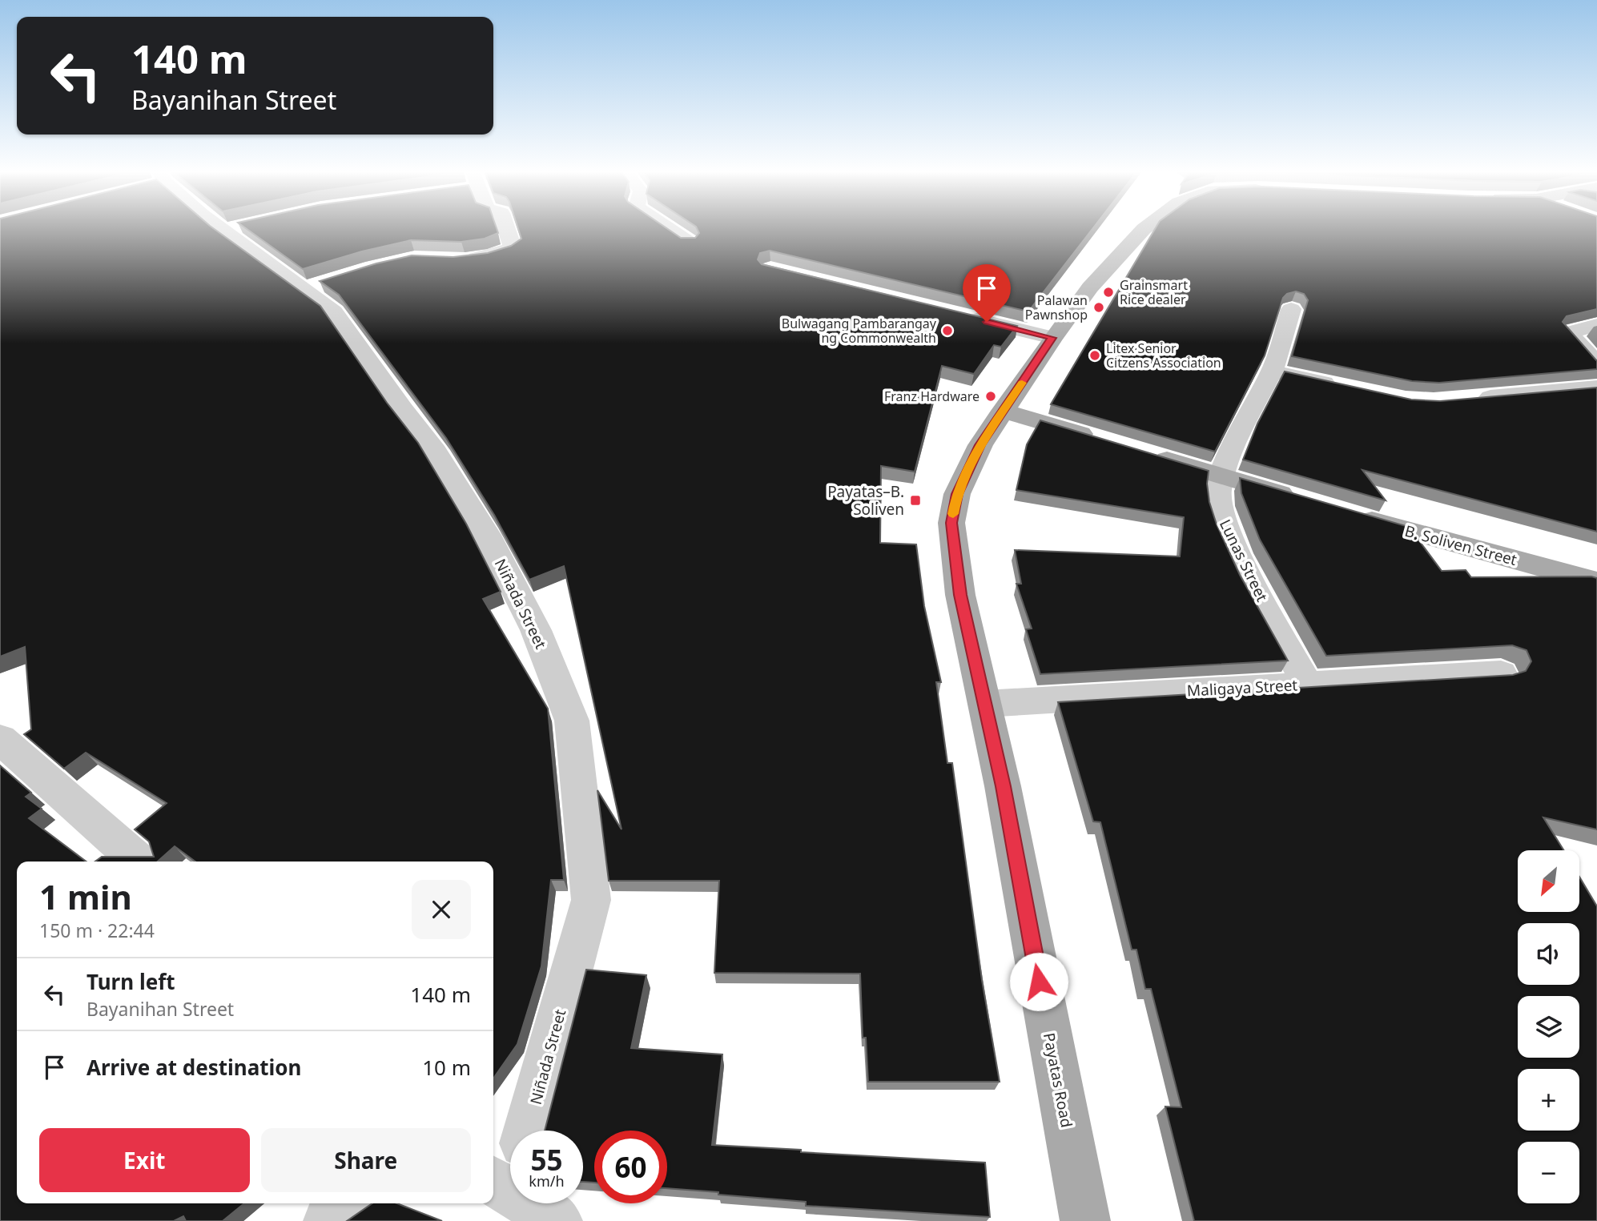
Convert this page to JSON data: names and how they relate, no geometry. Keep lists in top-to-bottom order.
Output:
{
  "streets": {
    "main road": ["B. Soliven Street", "Payatas Road"],
    "street": ["Lunas Street", "Niñada Street", "Maligaya Street"]
  },
  "crossings": [
    ["Lunas Street", "Maligaya Street"],
    ["Maligaya Street", "Payatas Road"]
  ],
  "places": {
    "other": [
      "Grainsmart Rice dealer",
      "Palawan Pawnshop",
      "Bulwagang Pambarangay ng Commonwealth",
      "Litex Senior Citzens Association",
      "Franz Hardware"
    ],
    "transit": ["Payatas–B. Soliven"]
  },
  "north": "bottom left",
  "page": {
    "turn": ["140 m", "Bayanihan Street"],
    "map_buttons": ["+", "−"],
    "heading": ["1 min", "150 m · 22:44"],
    "list": [
      {
        "name": "Turn left",
        "note": "Bayanihan Street",
        "value": "140 m"
      },
      {
        "name": "Arrive at destination",
        "value": "10 m"
      }
    ],
    "buttons": ["Exit", "Share"],
    "speed": "55 km/h",
    "limit": "60"
  }
}
